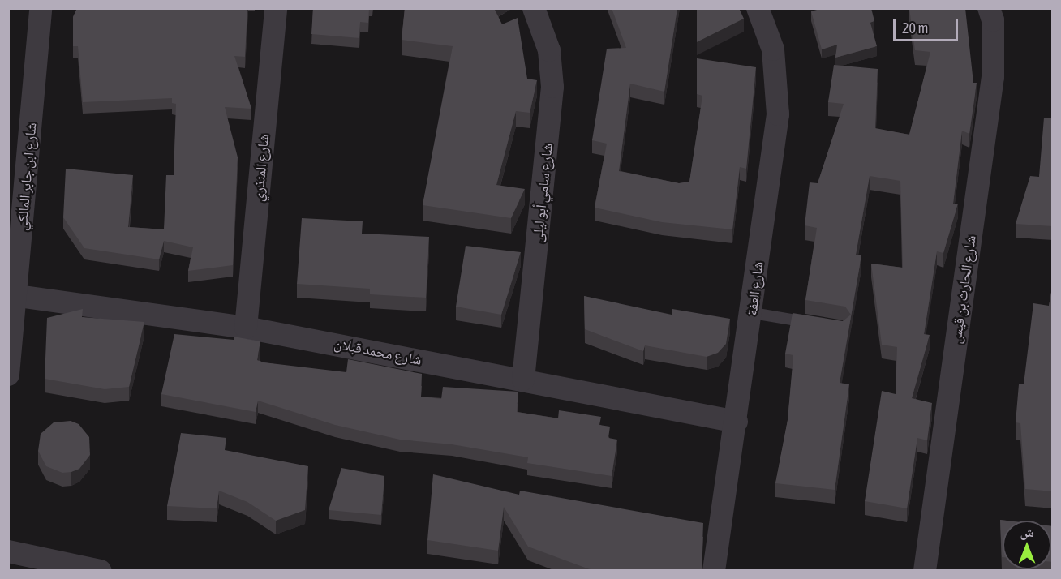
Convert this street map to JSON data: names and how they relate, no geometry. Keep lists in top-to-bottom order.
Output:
{
  "streets": {
    "street": [
      "شارع المنذري",
      "شارع ابن جابر المالكي",
      "شارع سامي أبو ليلى",
      "شارع العفة",
      "شارع الحارث بن قيس",
      "شارع محمد قبلان"
    ]
  },
  "crossings": [
    ["شارع المنذري", "شارع محمد قبلان"],
    ["شارع ابن جابر المالكي", "شارع محمد قبلان"],
    ["شارع سامي أبو ليلى", "شارع محمد قبلان"],
    ["شارع العفة", "شارع محمد قبلان"]
  ],
  "scale_bar": "20 m",
  "north": "top"
}
